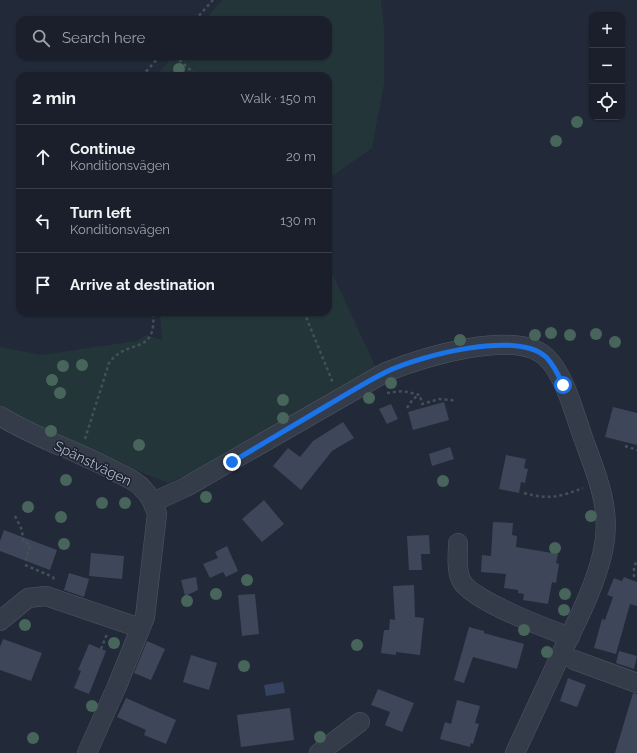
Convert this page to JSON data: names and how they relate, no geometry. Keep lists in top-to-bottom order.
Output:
{
  "streets": {
    "street": ["Spänstvägen"]
  },
  "page": {
    "map_buttons": ["+", "−"],
    "search": "Search here",
    "heading": ["2 min", "Walk · 150 m"],
    "list": [
      ["Continue", "Konditionsvägen", "20 m"],
      ["Turn left", "Konditionsvägen", "130 m"],
      "Arrive at destination"
    ]
  }
}
